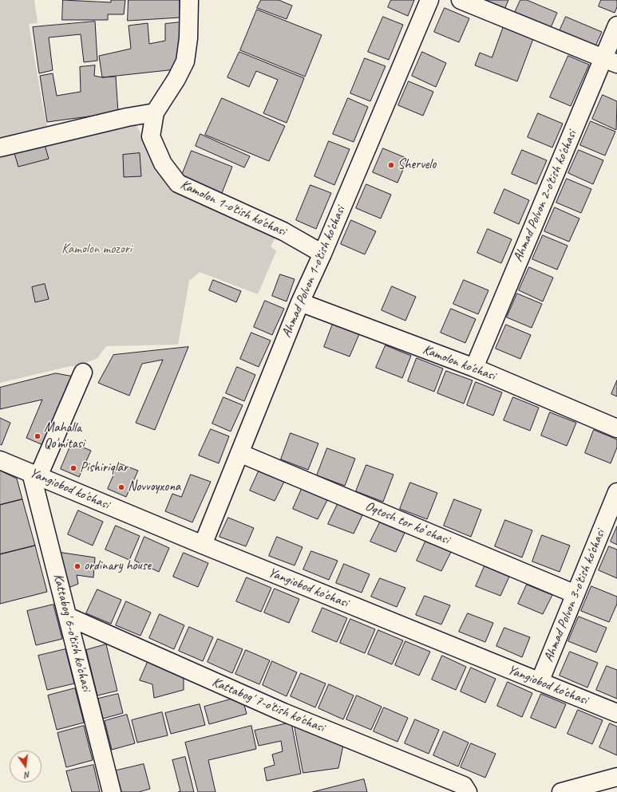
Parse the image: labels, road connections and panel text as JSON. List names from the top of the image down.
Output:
{
  "streets": {
    "street": [
      "Ahmad Polvon 2-o'tish ko'chasi",
      "Kamolon 1-o'tish ko'chasi",
      "Ahmad Polvon 1-o'tish ko'chasi",
      "Kamolon ko'chasi",
      "Yangiobod ko'chasi",
      "Oqtosh tor koʻchasi",
      "Ahmad Polvon 3-o'tish ko'chasi",
      "Kattabog' 6-o'tish ko'chasi",
      "Kattabog' 7-o'tish ko'chasi"
    ]
  },
  "crossings": [
    ["Ahmad Polvon 2-o'tish ko'chasi", "Kamolon ko'chasi"],
    ["Kamolon 1-o'tish ko'chasi", "Ahmad Polvon 1-o'tish ko'chasi"],
    ["Ahmad Polvon 1-o'tish ko'chasi", "Kamolon ko'chasi"],
    ["Ahmad Polvon 1-o'tish ko'chasi", "Yangiobod ko'chasi"],
    ["Ahmad Polvon 1-o'tish ko'chasi", "Oqtosh tor koʻchasi"],
    ["Yangiobod ko'chasi", "Ahmad Polvon 3-o'tish ko'chasi"],
    ["Yangiobod ko'chasi", "Kattabog' 6-o'tish ko'chasi"],
    ["Oqtosh tor koʻchasi", "Ahmad Polvon 3-o'tish ko'chasi"],
    ["Kattabog' 6-o'tish ko'chasi", "Kattabog' 7-o'tish ko'chasi"]
  ],
  "parks": ["Kamolon mozori"],
  "places": [
    "Shervelo",
    "Mahalla Qo'mitasi",
    "Pishiriqlar",
    "Novvoyxona",
    "ordinary house"
  ],
  "north": "bottom"
}
